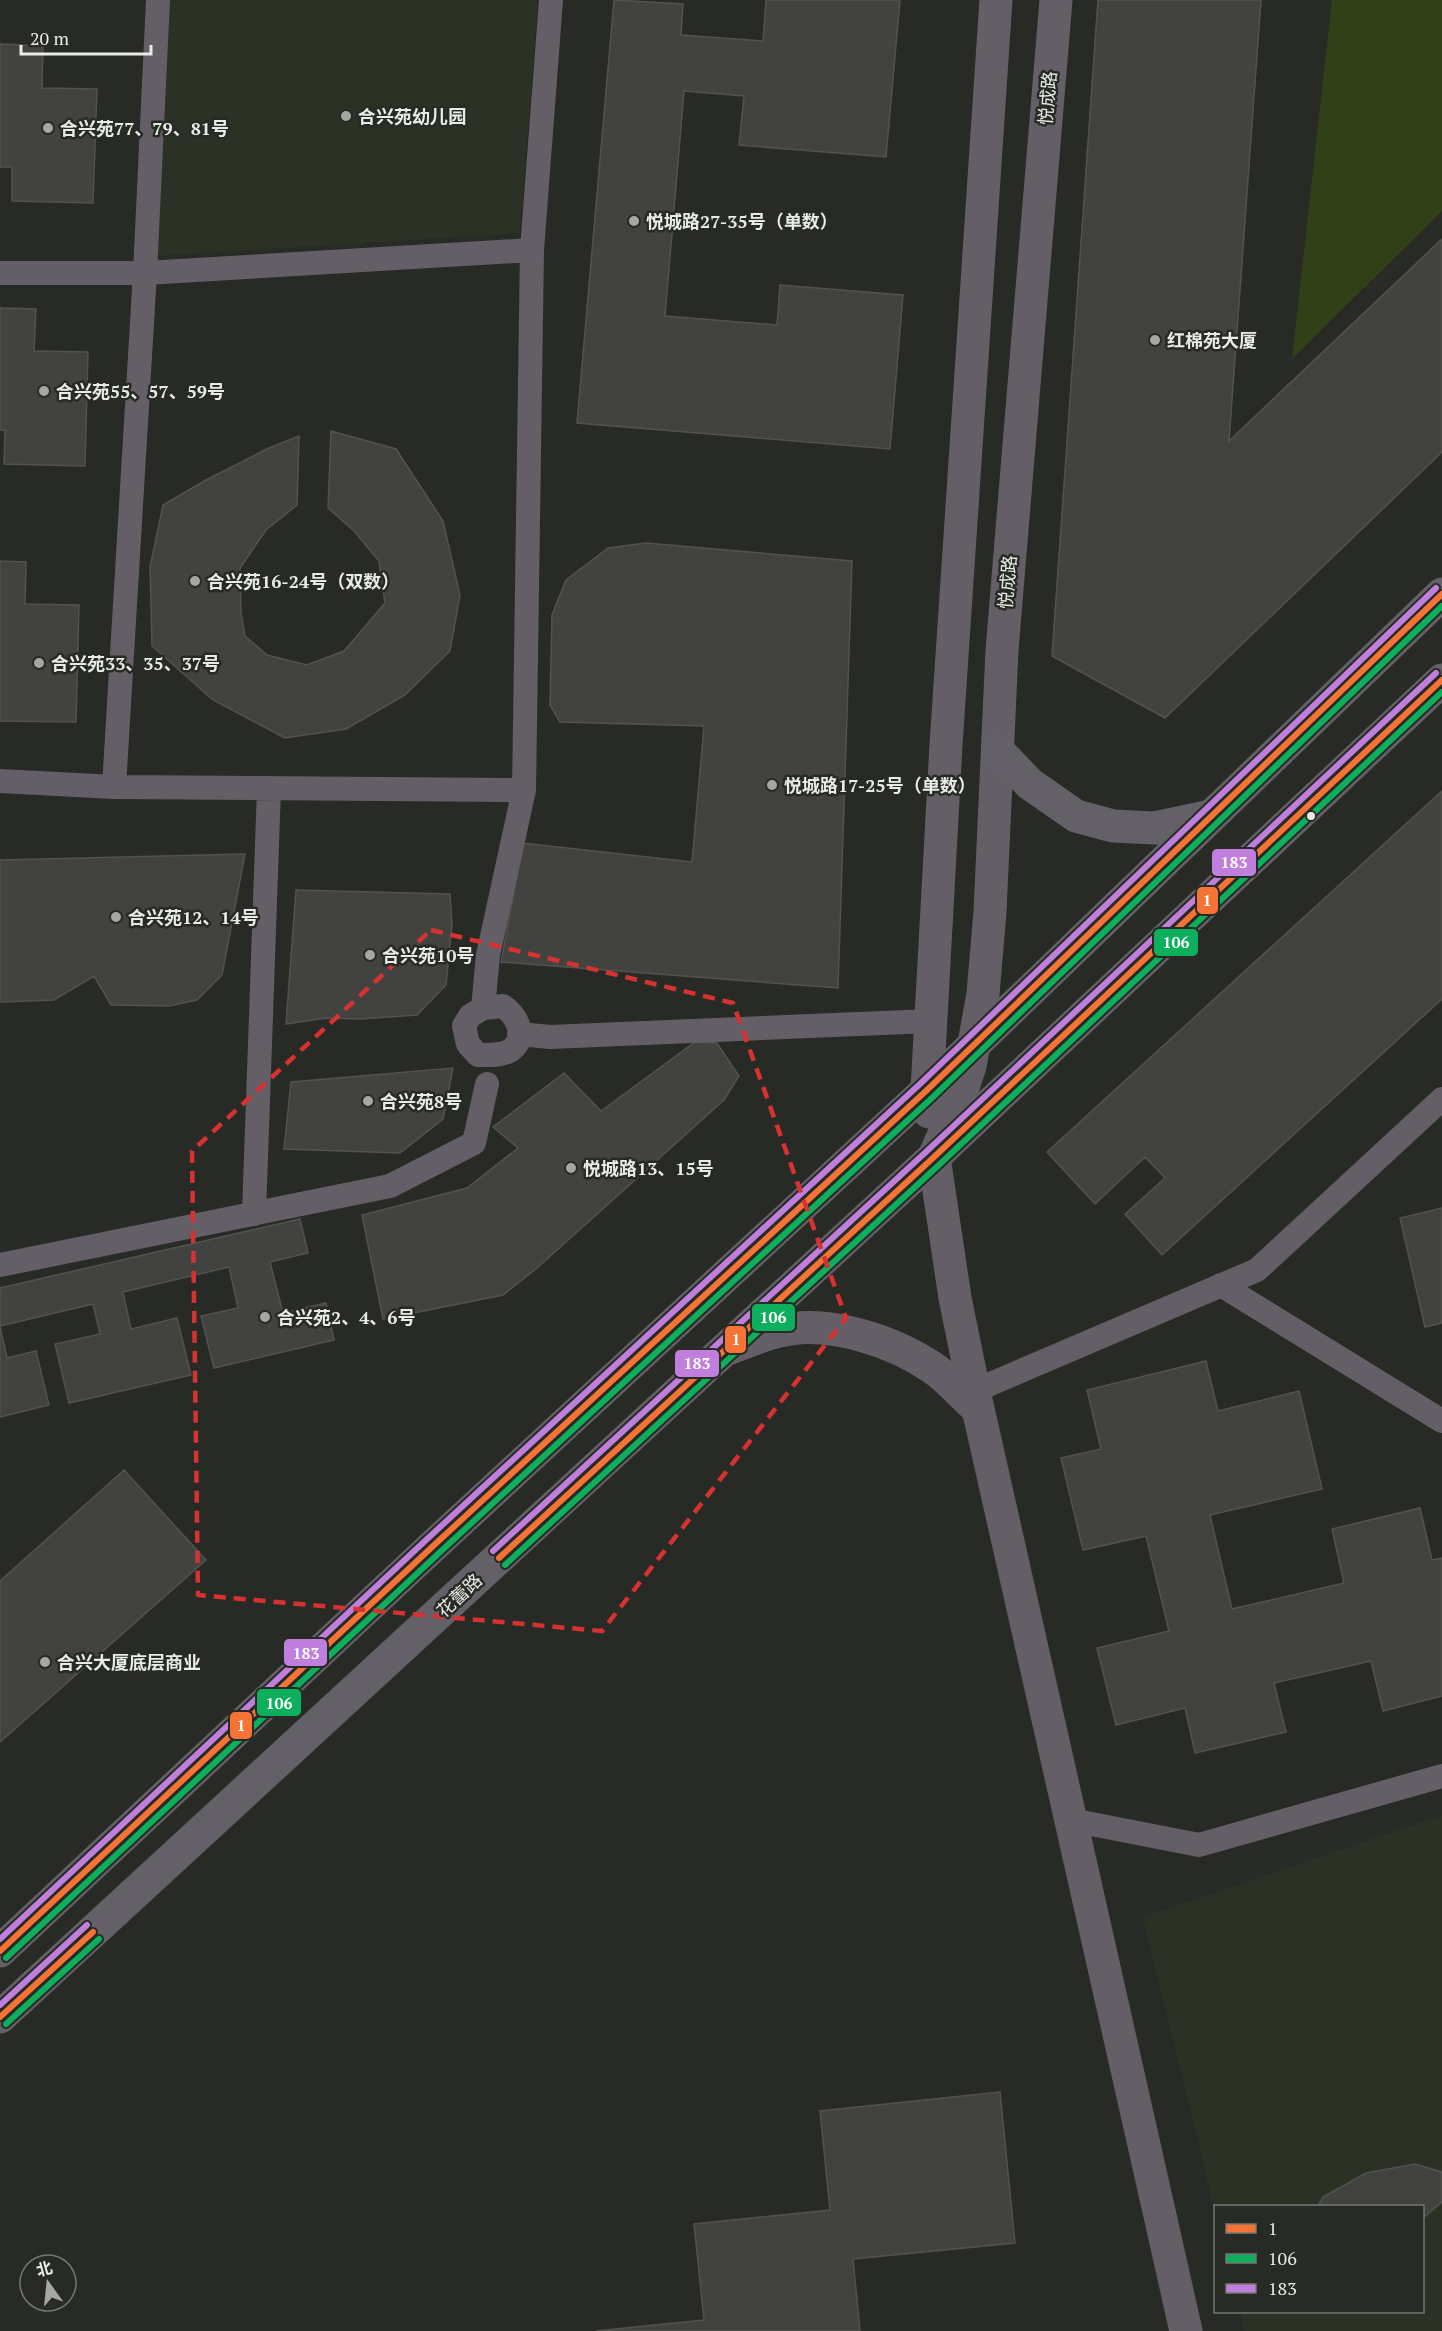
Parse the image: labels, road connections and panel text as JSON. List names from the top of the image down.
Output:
{
  "streets": {
    "main road": ["花蕾路"],
    "street": ["悦成路"]
  },
  "crossings": [
    ["悦成路", "花蕾路"]
  ],
  "places": [
    "合兴苑幼儿园",
    "合兴苑77、79、81号",
    "悦城路27-35号（单数）",
    "红棉苑大厦",
    "合兴苑55、57、59号",
    "合兴苑16-24号（双数）",
    "合兴苑33、35、37号",
    "悦城路17-25号（单数）",
    "合兴苑12、14号",
    "合兴苑10号",
    "合兴苑8号",
    "悦城路13、15号",
    "合兴苑2、4、6号",
    "合兴大厦底层商业"
  ],
  "lines": ["transit line 183", "transit line 1", "transit line 106"],
  "legend": ["1", "106", "183"],
  "scale_bar": "20 m",
  "north": "top"
}
